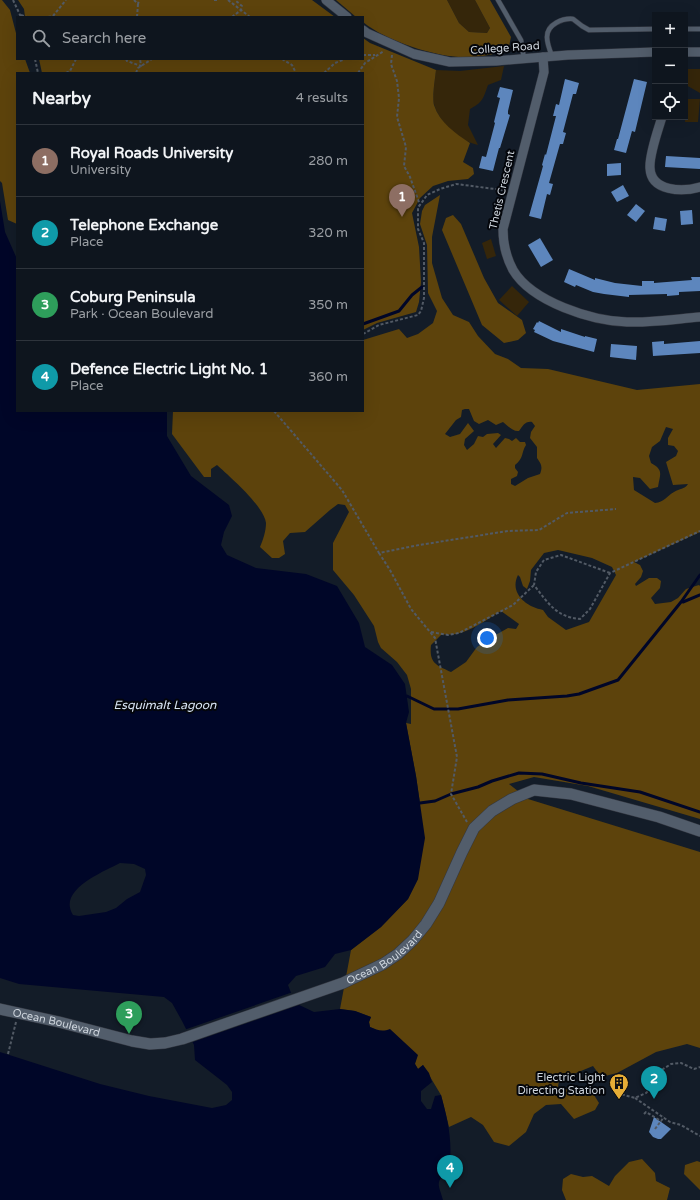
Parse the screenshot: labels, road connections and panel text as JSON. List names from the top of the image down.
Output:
{
  "streets": {
    "street": ["College Road", "Thetis Crescent", "Ocean Boulevard"]
  },
  "crossings": [
    ["College Road", "Thetis Crescent"]
  ],
  "water": ["Esquimalt Lagoon"],
  "places": {
    "building": ["Electric Light Directing Station"]
  },
  "page": {
    "map_buttons": ["+", "−"],
    "search": "Search here",
    "heading": ["Nearby", "4 results"],
    "list": [
      {
        "mark": "1",
        "name": "Royal Roads University",
        "note": "University",
        "value": "280 m"
      },
      {
        "mark": "2",
        "name": "Telephone Exchange",
        "note": "Place",
        "value": "320 m"
      },
      {
        "mark": "3",
        "name": "Coburg Peninsula",
        "note": "Park · Ocean Boulevard",
        "value": "350 m"
      },
      {
        "mark": "4",
        "name": "Defence Electric Light No. 1",
        "note": "Place",
        "value": "360 m"
      }
    ],
    "pins": [
      "1",
      "3",
      "2",
      "4"
    ]
  }
}
